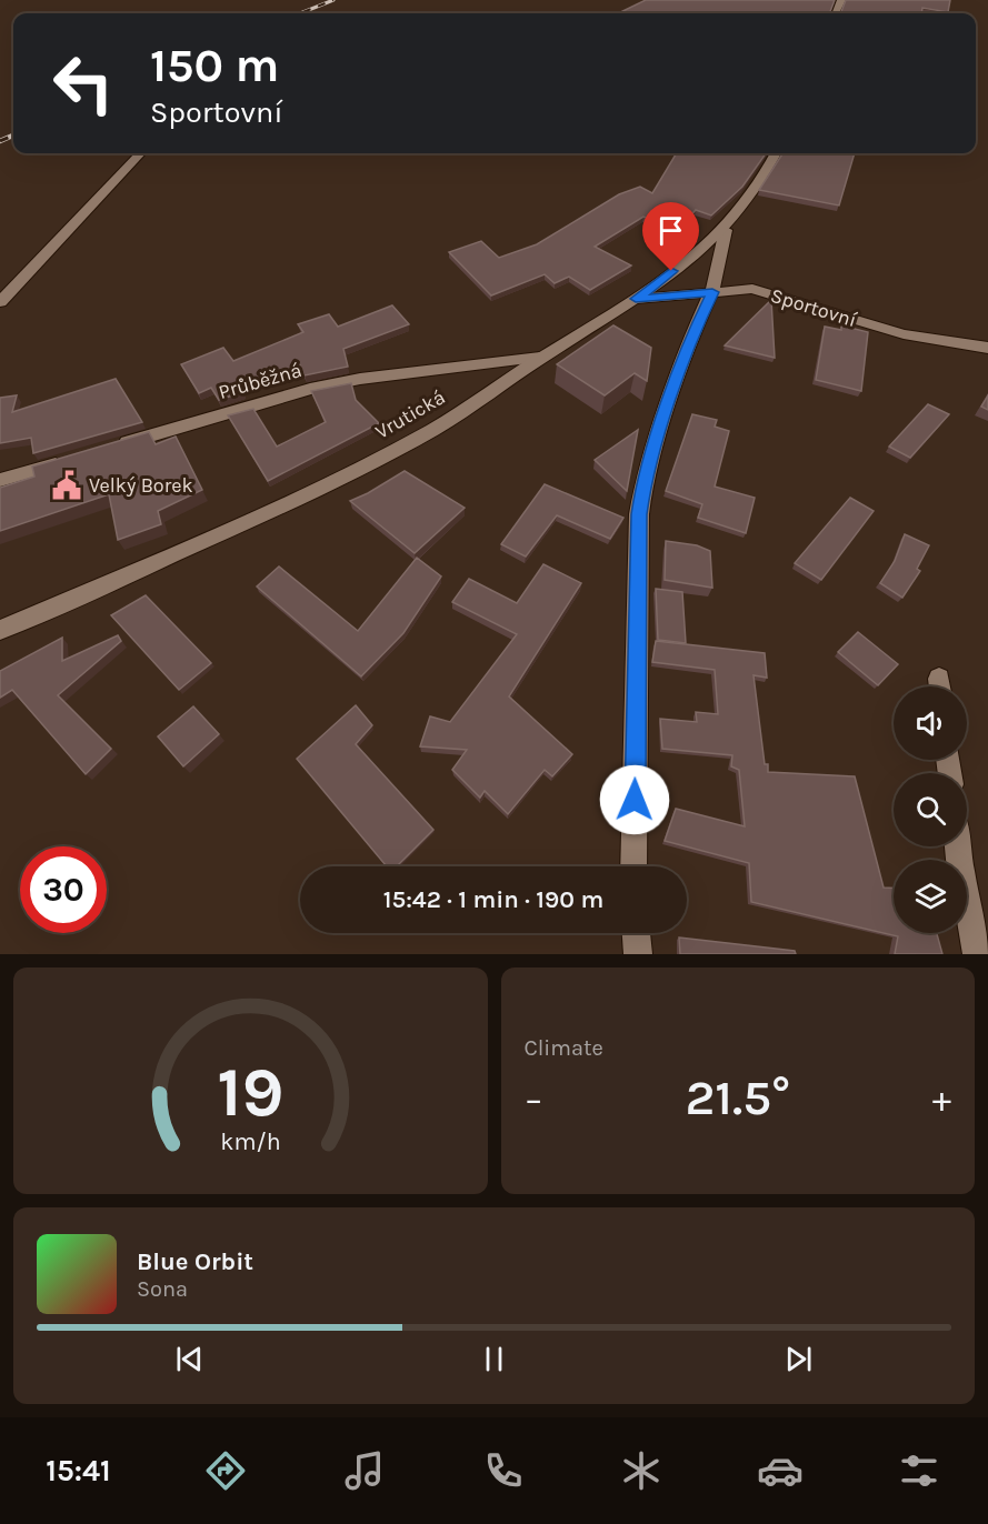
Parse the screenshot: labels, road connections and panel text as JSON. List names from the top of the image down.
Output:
{
  "streets": {
    "street": ["Sportovní", "Průběžná", "Vrutická"]
  },
  "crossings": [
    ["Sportovní", "Vrutická"],
    ["Průběžná", "Vrutická"]
  ],
  "places": {
    "public building": ["Velký Borek"]
  },
  "page": {
    "turn": ["150 m", "Sportovní"],
    "limit": "30",
    "trip": "15:42 · 1 min · 190 m",
    "tile": "Climate",
    "heat": ["−", "21.5°", "+"],
    "song": ["Blue Orbit", "Sona"],
    "tabs": "15:41",
    "gauge": ["19", "km/h"]
  }
}
